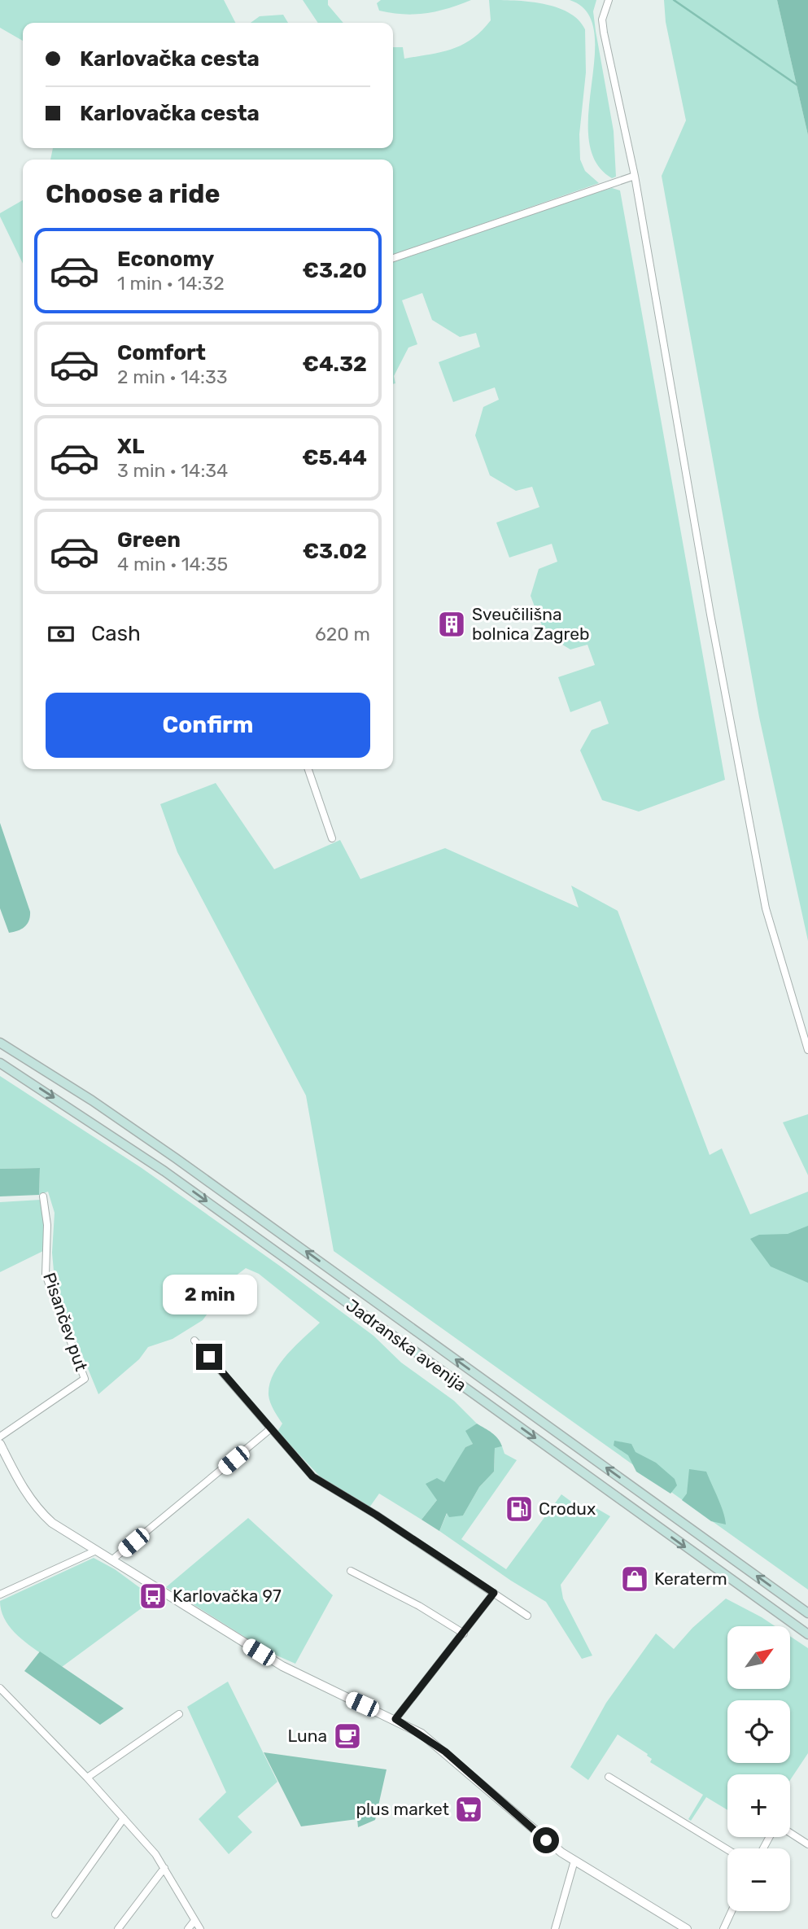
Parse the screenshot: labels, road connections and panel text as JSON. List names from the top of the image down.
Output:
{
  "streets": {
    "main road": ["Jadranska avenija"],
    "street": ["Pisančev put"]
  },
  "places": {
    "building": ["Sveučilišna bolnica Zagreb"],
    "fuel station": ["Crodux"],
    "shop": ["Keraterm"],
    "bus stop": ["Karlovačka 97"],
    "cafe": ["Luna"],
    "supermarket": ["plus market"]
  },
  "north": "top right",
  "page": {
    "banner": ["Karlovačka cesta", "Karlovačka cesta"],
    "heading": "Choose a ride",
    "list": [
      {
        "name": "Economy",
        "note": "1 min · 14:32",
        "value": "€3.20"
      },
      {
        "name": "Comfort",
        "note": "2 min · 14:33",
        "value": "€4.32"
      },
      {
        "name": "XL",
        "note": "3 min · 14:34",
        "value": "€5.44"
      },
      {
        "name": "Green",
        "note": "4 min · 14:35",
        "value": "€3.02"
      }
    ],
    "pay": ["Cash", "620 m"],
    "buttons": "Confirm",
    "bubble": "2 min",
    "map_buttons": ["+", "−"]
  }
}
